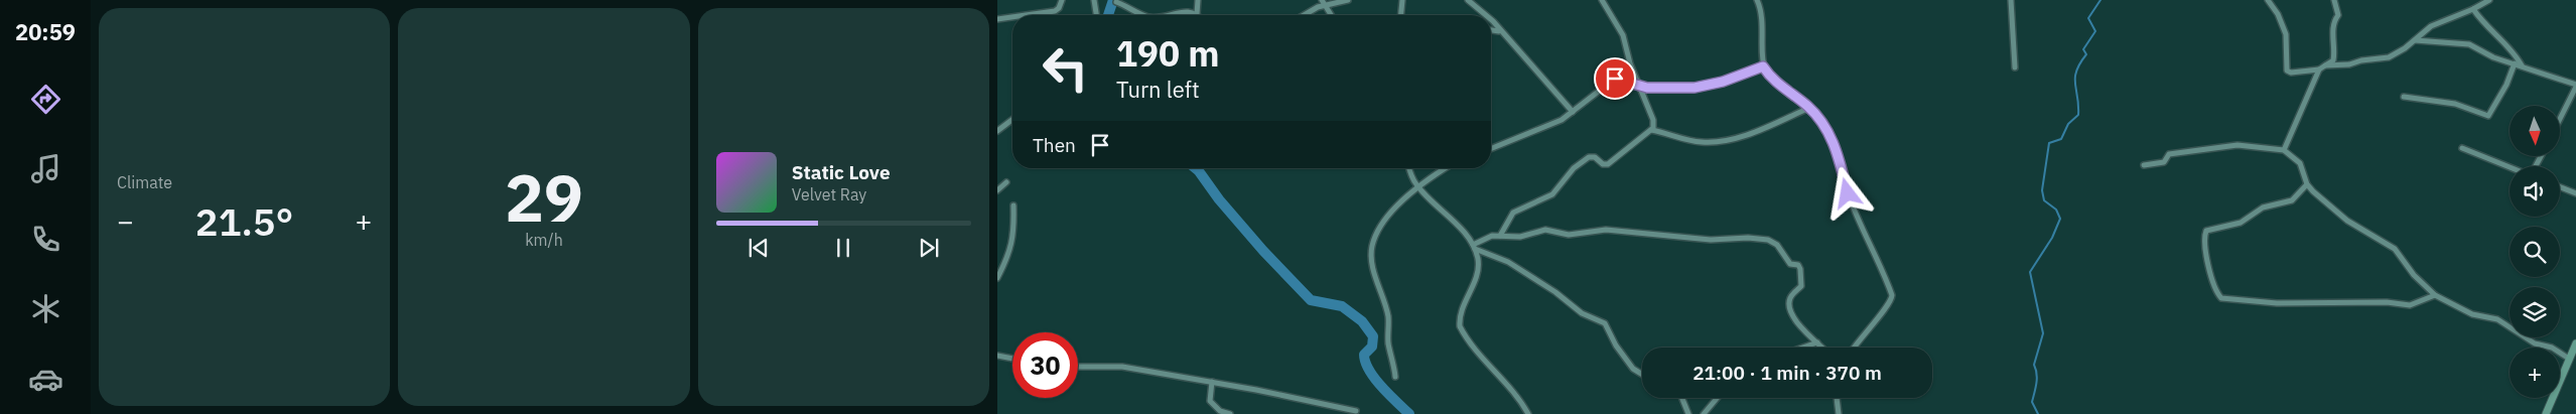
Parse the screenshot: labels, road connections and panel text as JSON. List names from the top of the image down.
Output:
{
  "north": "bottom",
  "page": {
    "tabs": "20:59",
    "tile": [
      "Climate",
      ["29", "km/h"]
    ],
    "turn": ["190 m", "Turn left"],
    "map_buttons": "+",
    "then": "Then",
    "song": ["Static Love", "Velvet Ray"],
    "heat": ["−", "21.5°", "+"],
    "limit": "30",
    "trip": "21:00 · 1 min · 370 m"
  }
}
